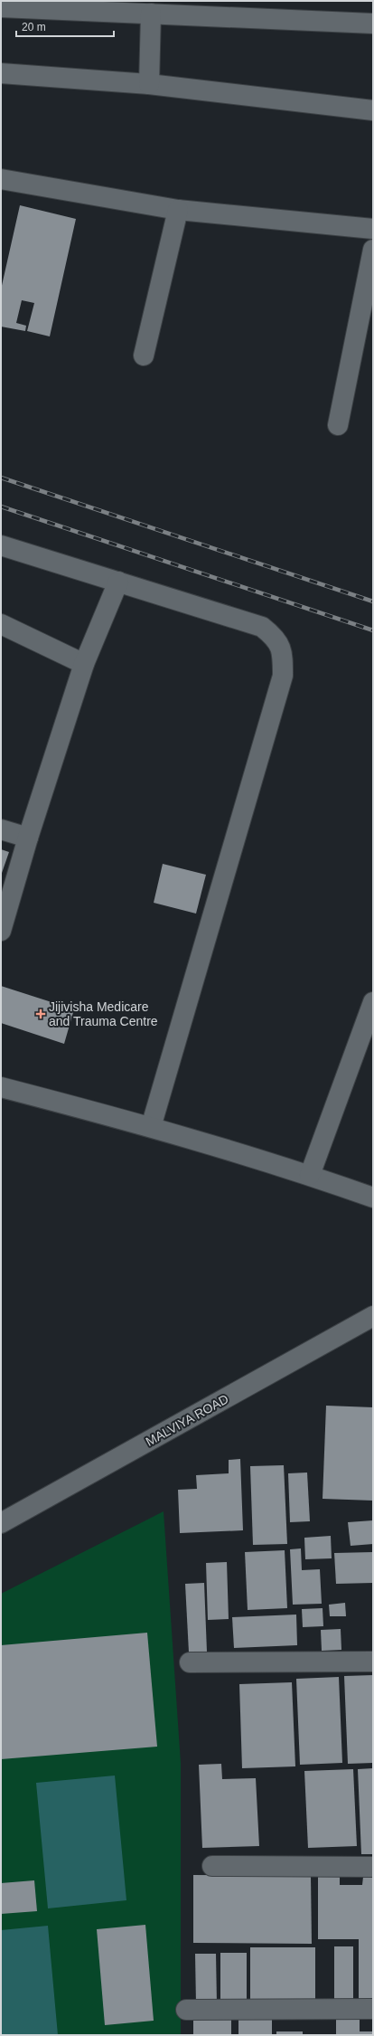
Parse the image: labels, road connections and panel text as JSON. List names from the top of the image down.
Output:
{
  "streets": {
    "street": ["MALVIYA ROAD"]
  },
  "places": {
    "health": ["Jijivisha Medicare and Trauma Centre"]
  },
  "scale_bar": "20 m"
}
